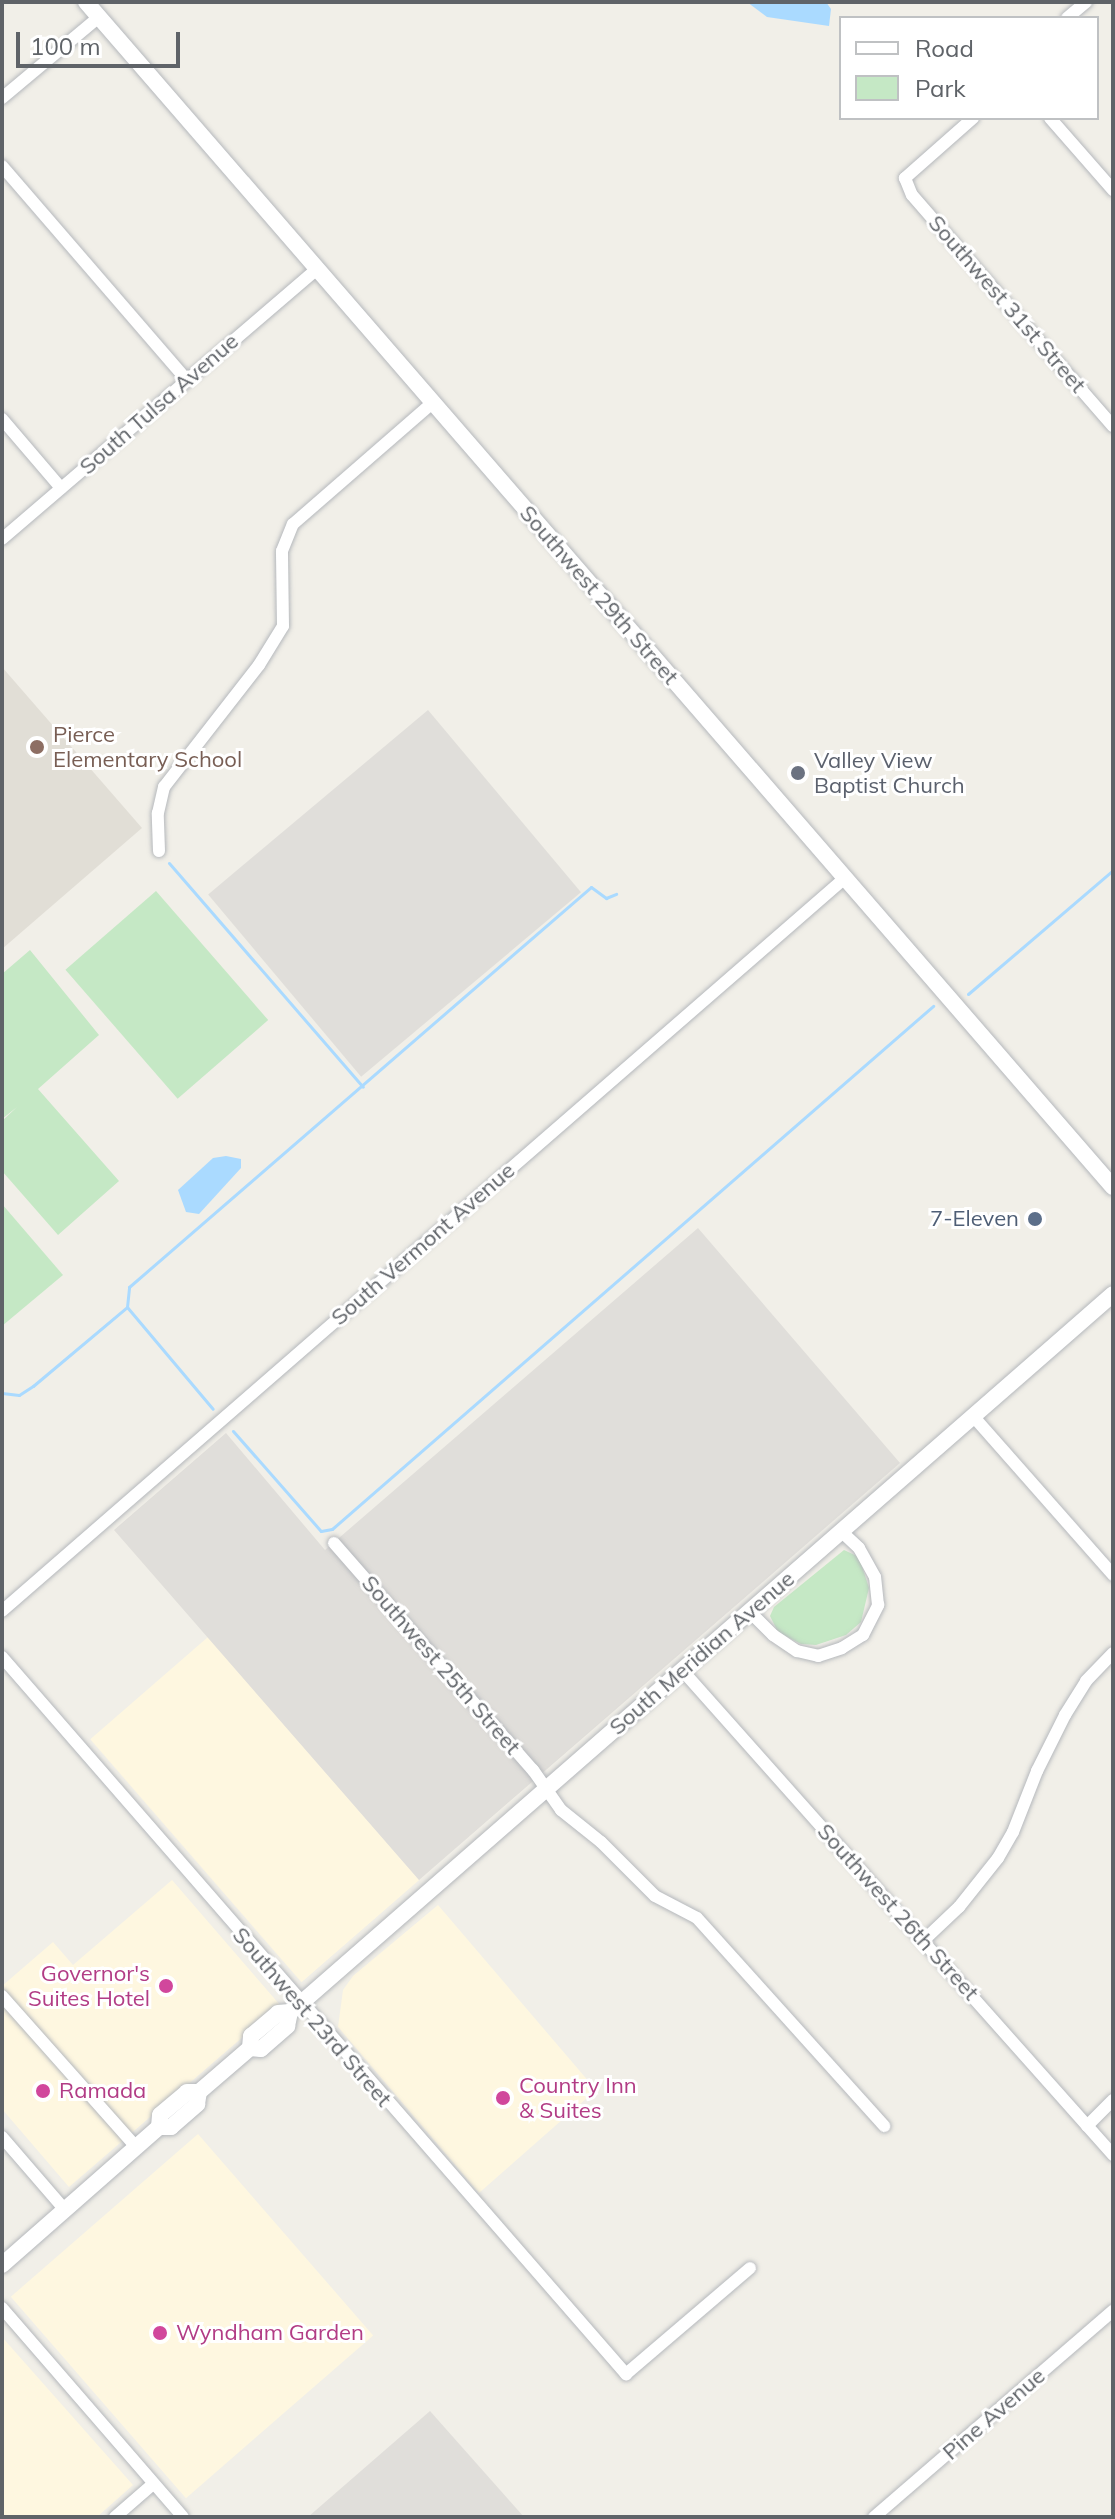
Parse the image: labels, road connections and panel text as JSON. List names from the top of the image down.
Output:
{
  "streets": {
    "main road": ["Southwest 29th Street", "South Meridian Avenue"],
    "street": [
      "Southwest 31st Street",
      "South Tulsa Avenue",
      "South Vermont Avenue",
      "Southwest 25th Street",
      "Southwest 26th Street",
      "Southwest 23rd Street",
      "Pine Avenue"
    ]
  },
  "crossings": [
    ["South Tulsa Avenue", "Southwest 29th Street"],
    ["Southwest 29th Street", "South Vermont Avenue"],
    ["South Meridian Avenue", "Southwest 25th Street"],
    ["South Meridian Avenue", "Southwest 26th Street"],
    ["South Meridian Avenue", "Southwest 23rd Street"]
  ],
  "places": [
    "Pierce Elementary School",
    "Valley View Baptist Church",
    "7-Eleven",
    "Governor's Suites Hotel",
    "Ramada",
    "Country Inn & Suites",
    "Wyndham Garden"
  ],
  "legend": ["Road", "Park"],
  "scale_bar": "100 m"
}
